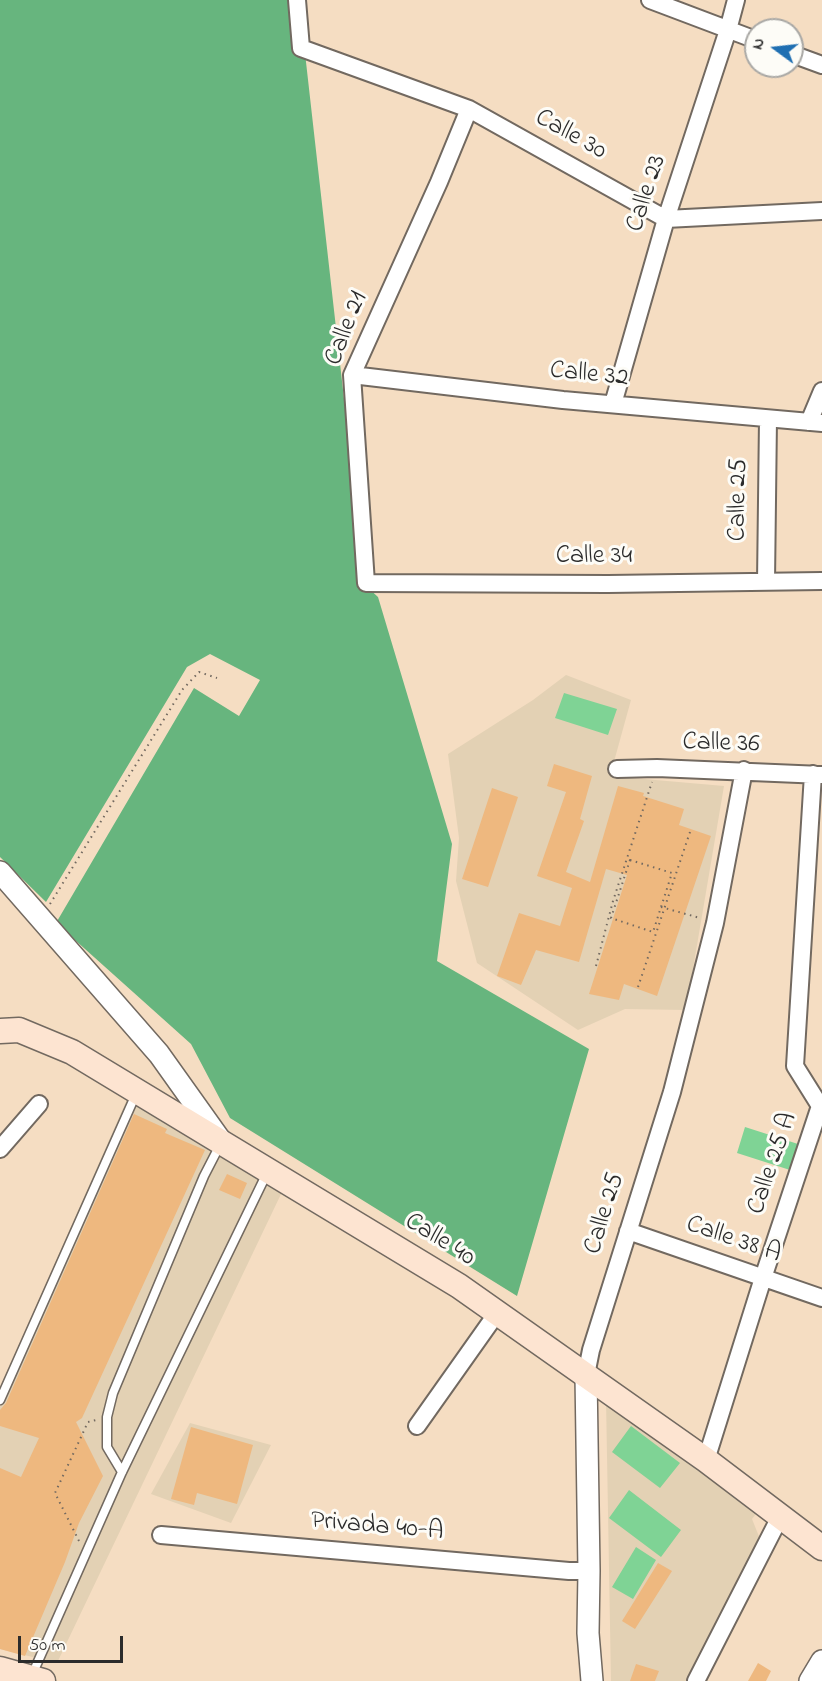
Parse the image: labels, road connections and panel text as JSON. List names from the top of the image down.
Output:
{
  "streets": {
    "main road": ["Calle 40"],
    "street": [
      "Calle 30",
      "Calle 23",
      "Calle 21",
      "Calle 32",
      "Calle 25",
      "Calle 34",
      "Calle 36",
      "Calle 25 A",
      "Calle 38 A",
      "Privada 40-A"
    ]
  },
  "crossings": [
    ["Calle 30", "Calle 23"],
    ["Calle 30", "Calle 21"],
    ["Calle 23", "Calle 32"],
    ["Calle 21", "Calle 32"],
    ["Calle 21", "Calle 34"],
    ["Calle 32", "Calle 25"],
    ["Calle 25", "Calle 34"],
    ["Calle 25", "Calle 36"],
    ["Calle 25", "Calle 40"],
    ["Calle 25", "Calle 38 A"],
    ["Calle 25", "Privada 40-A"],
    ["Calle 36", "Calle 25 A"],
    ["Calle 25 A", "Calle 40"],
    ["Calle 25 A", "Calle 38 A"]
  ],
  "scale_bar": "50 m",
  "north": "left"
}
